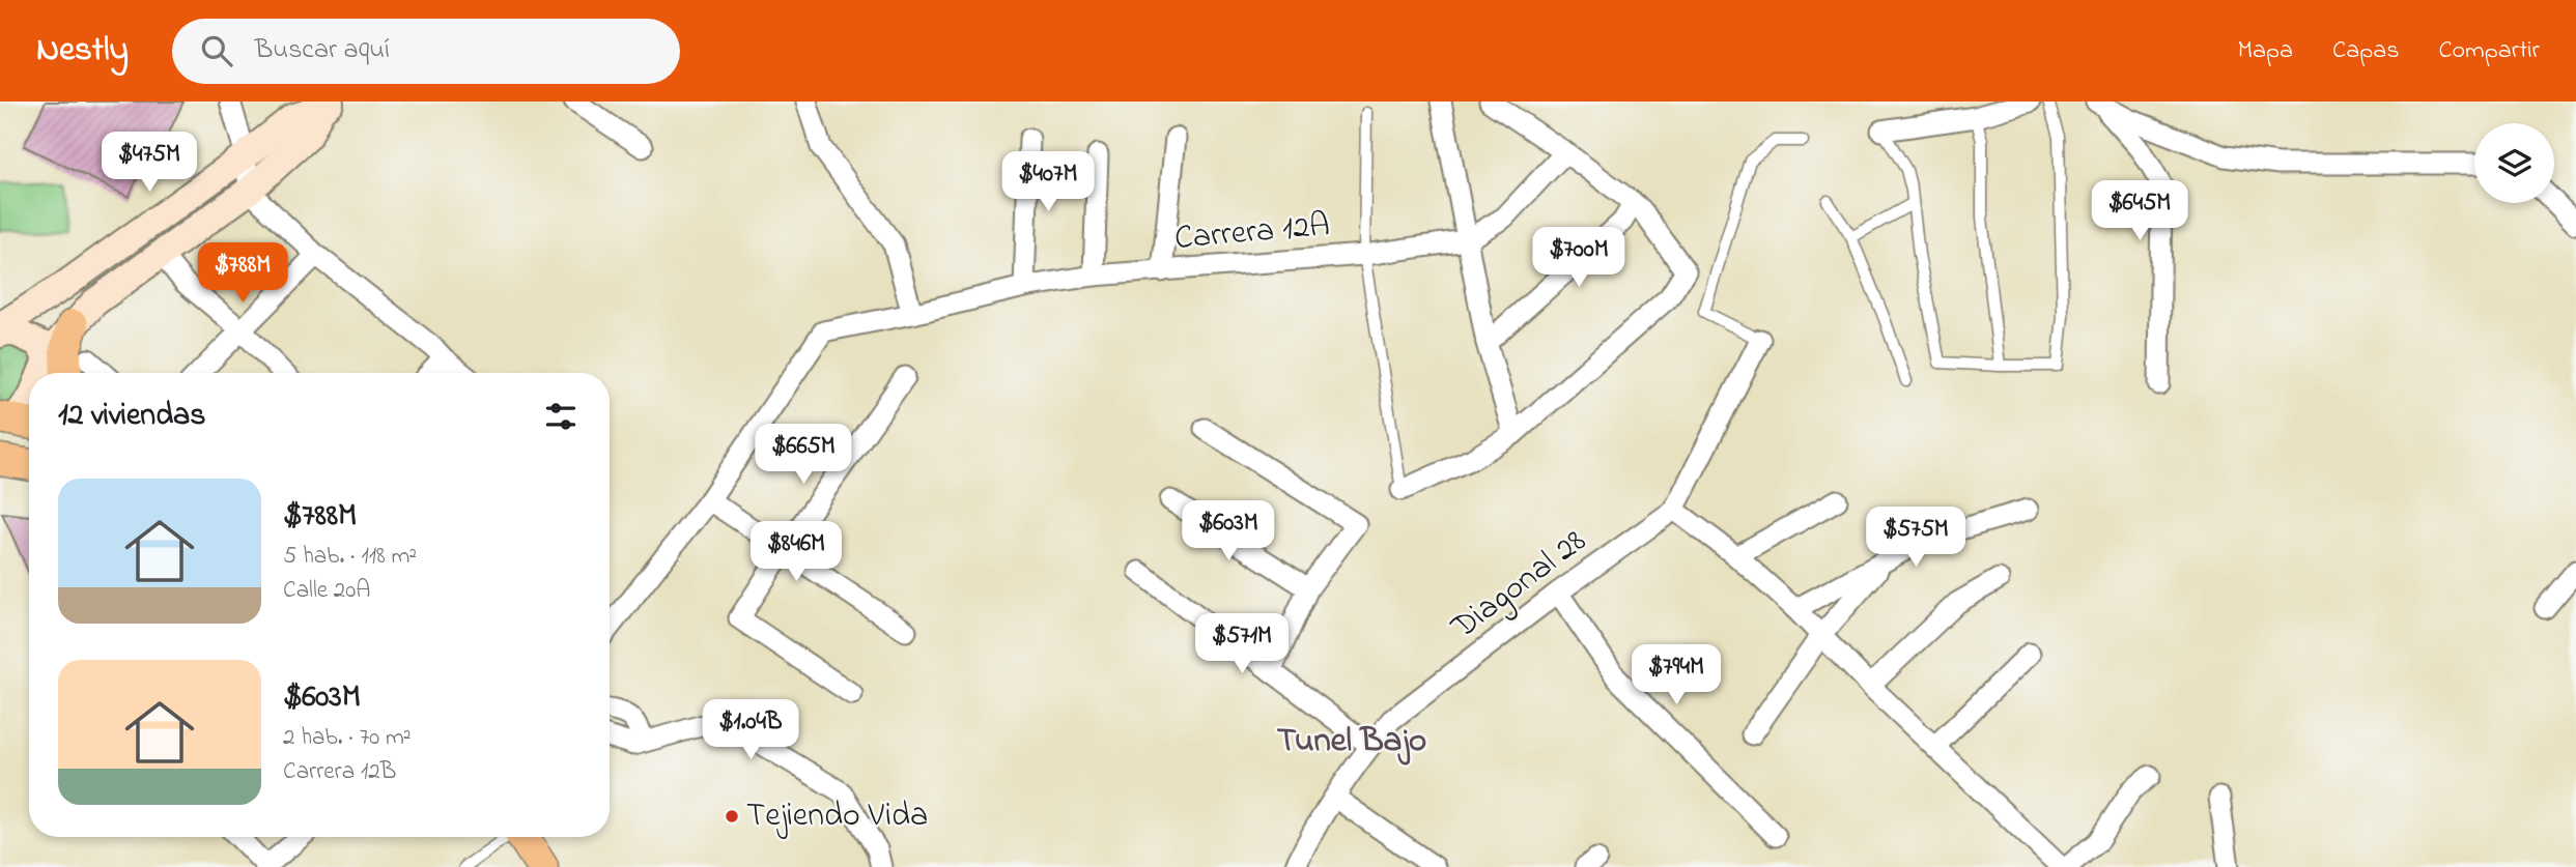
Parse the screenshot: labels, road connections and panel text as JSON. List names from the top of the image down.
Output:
{
  "streets": {
    "street": ["Carrera 12A", "Diagonal 28"]
  },
  "districts": ["Tunel Bajo"],
  "places": ["Tejiendo Vida"],
  "page": {
    "header": "Nestly",
    "search": "Buscar aquí",
    "nav": ["Mapa", "Capas", "Compartir"],
    "price": [
      "$475M",
      "$407M",
      "$645M",
      "$700M",
      "$788M",
      "$665M",
      "$603M",
      "$575M",
      "$846M",
      "$571M",
      "$794M",
      "$1.04B"
    ],
    "heading": "12 viviendas",
    "list": [
      {
        "name": "$788M",
        "note": "5 hab. · 118 m² · Calle 20A"
      },
      {
        "name": "$603M",
        "note": "2 hab. · 70 m² · Carrera 12B"
      }
    ]
  }
}
